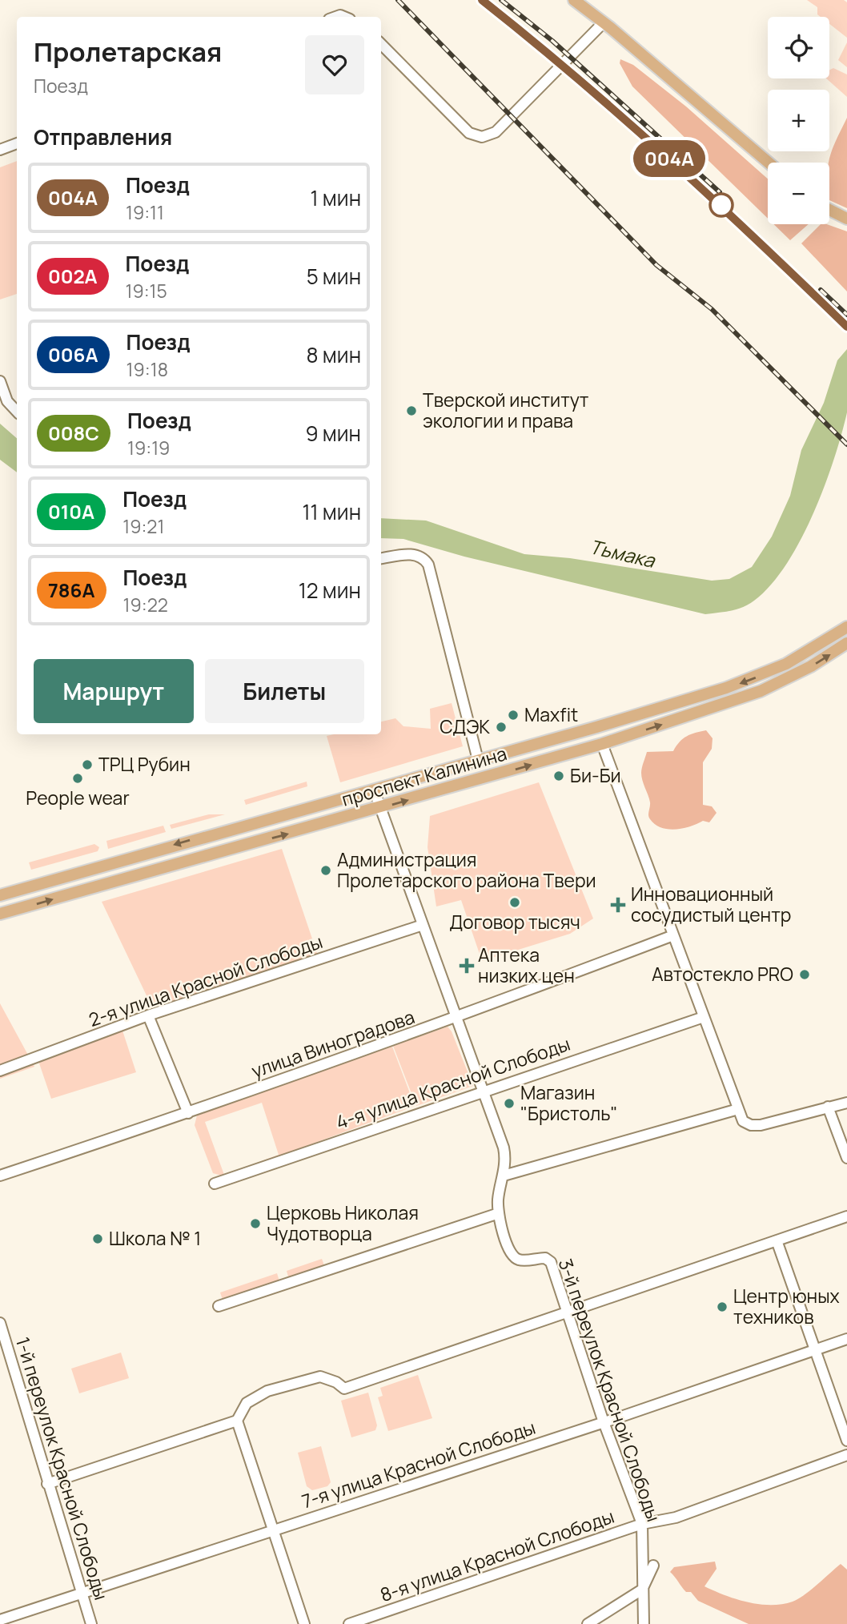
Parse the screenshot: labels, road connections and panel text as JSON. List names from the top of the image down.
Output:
{
  "streets": {
    "main road": ["проспект Калинина"],
    "street": [
      "2-я улица Красной Слободы",
      "улица Виноградова",
      "4-я улица Красной Слободы",
      "3-й переулок Красной Слободы",
      "7-я улица Красной Слободы",
      "1-й переулок Красной Слободы",
      "8-я улица Красной Слободы"
    ]
  },
  "crossings": [
    ["проспект Калинина", "3-й переулок Красной Слободы"],
    ["2-я улица Красной Слободы", "3-й переулок Красной Слободы"],
    ["улица Виноградова", "3-й переулок Красной Слободы"],
    ["4-я улица Красной Слободы", "3-й переулок Красной Слободы"],
    ["3-й переулок Красной Слободы", "7-я улица Красной Слободы"],
    ["3-й переулок Красной Слободы", "8-я улица Красной Слободы"],
    ["7-я улица Красной Слободы", "1-й переулок Красной Слободы"]
  ],
  "water": ["Тьмака"],
  "places": {
    "other": [
      "Тверской институт экологии и права",
      "Maxfit",
      "СДЭК",
      "ТРЦ Рубин",
      "Би-Би",
      "People wear",
      "Администрация Пролетарского района Твери",
      "Договор тысяч",
      "Автостекло PRO",
      "Магазин \"Бристоль\"",
      "Церковь Николая Чудотворца",
      "Школа № 1",
      "Центр юных техников"
    ],
    "health": ["Инновационный сосудистый центр", "Аптека низких цен"]
  },
  "page": {
    "on_map": "004А",
    "map_buttons": ["+", "−"],
    "heading": [
      ["Пролетарская", "Поезд"],
      "Отправления"
    ],
    "list": [
      {
        "mark": "004А",
        "name": "Поезд",
        "note": "19:11",
        "value": "1 мин"
      },
      {
        "mark": "002А",
        "name": "Поезд",
        "note": "19:15",
        "value": "5 мин"
      },
      {
        "mark": "006А",
        "name": "Поезд",
        "note": "19:18",
        "value": "8 мин"
      },
      {
        "mark": "008С",
        "name": "Поезд",
        "note": "19:19",
        "value": "9 мин"
      },
      {
        "mark": "010А",
        "name": "Поезд",
        "note": "19:21",
        "value": "11 мин"
      },
      {
        "mark": "786А",
        "name": "Поезд",
        "note": "19:22",
        "value": "12 мин"
      }
    ],
    "buttons": ["Маршрут", "Билеты"]
  }
}
